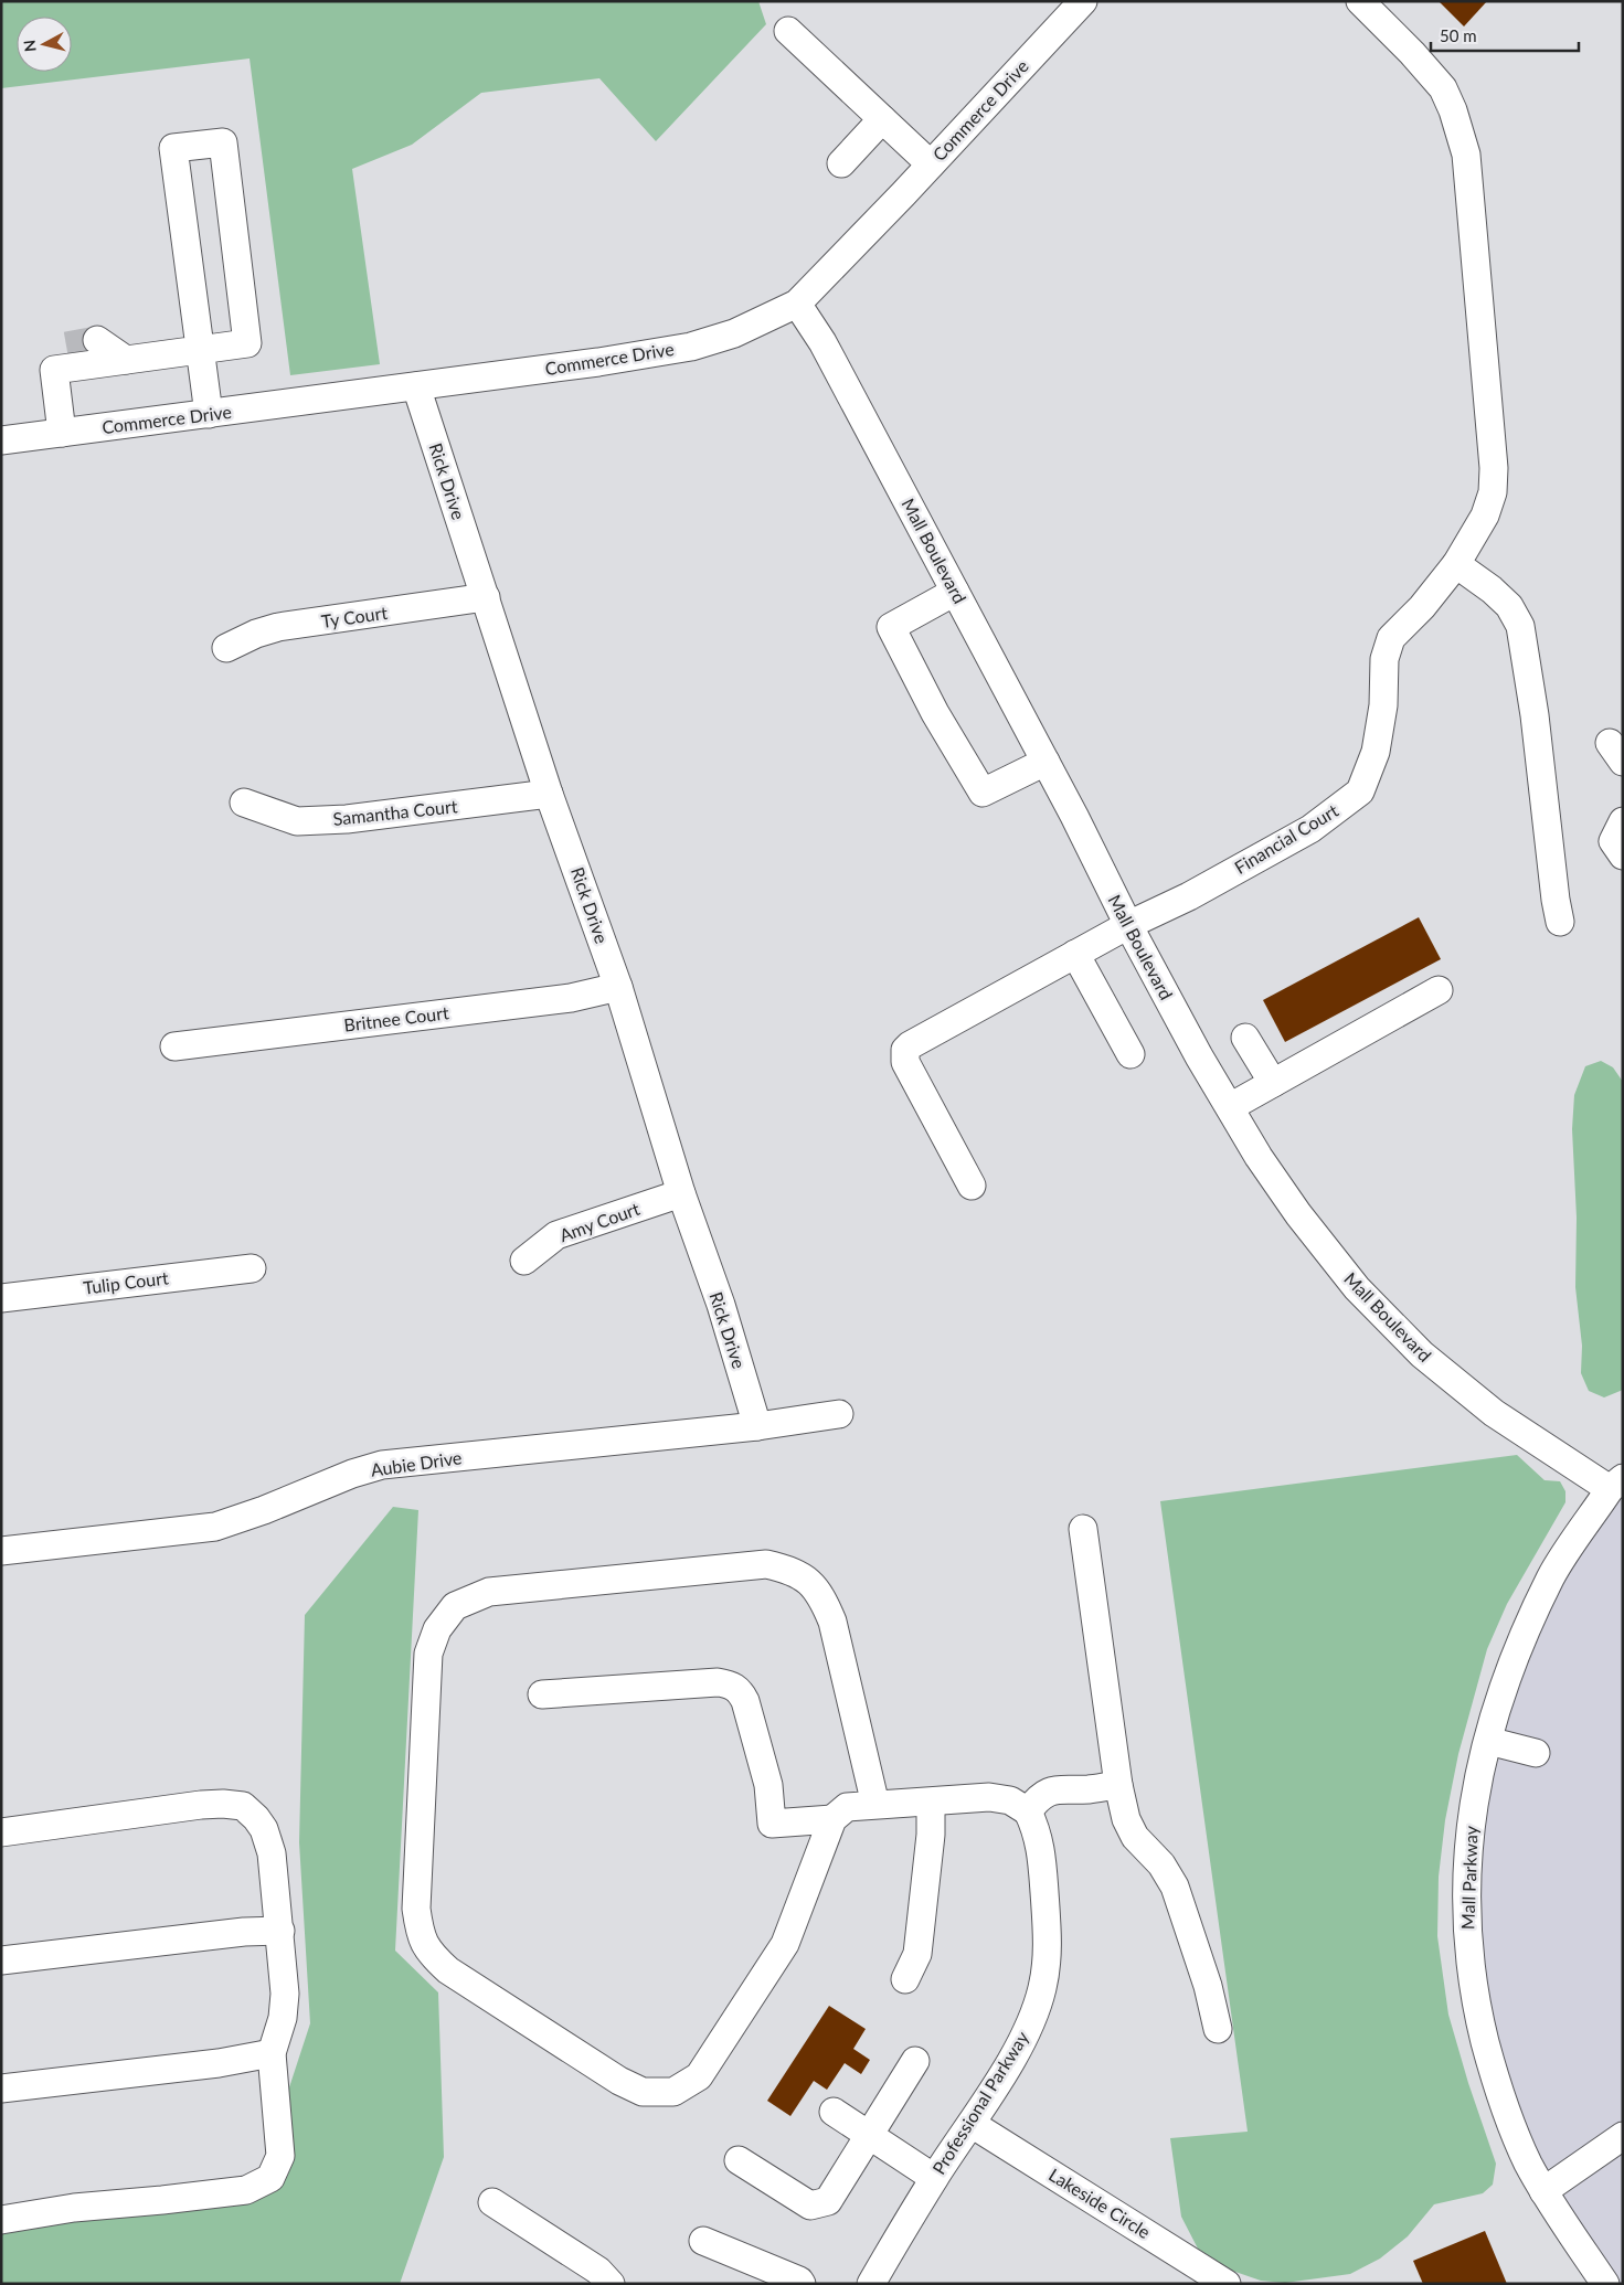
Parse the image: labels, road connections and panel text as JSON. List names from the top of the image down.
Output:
{
  "streets": {
    "street": [
      "Commerce Drive",
      "Rick Drive",
      "Mall Boulevard",
      "Ty Court",
      "Samantha Court",
      "Financial Court",
      "Britnee Court",
      "Amy Court",
      "Tulip Court",
      "Aubie Drive",
      "Mall Parkway",
      "Professional Parkway",
      "Lakeside Circle"
    ]
  },
  "crossings": [
    ["Commerce Drive", "Rick Drive"],
    ["Commerce Drive", "Mall Boulevard"],
    ["Rick Drive", "Ty Court"],
    ["Rick Drive", "Samantha Court"],
    ["Rick Drive", "Britnee Court"],
    ["Rick Drive", "Amy Court"],
    ["Rick Drive", "Aubie Drive"],
    ["Mall Boulevard", "Financial Court"],
    ["Mall Boulevard", "Mall Parkway"],
    ["Professional Parkway", "Lakeside Circle"]
  ],
  "scale_bar": "50 m",
  "north": "left"
}
